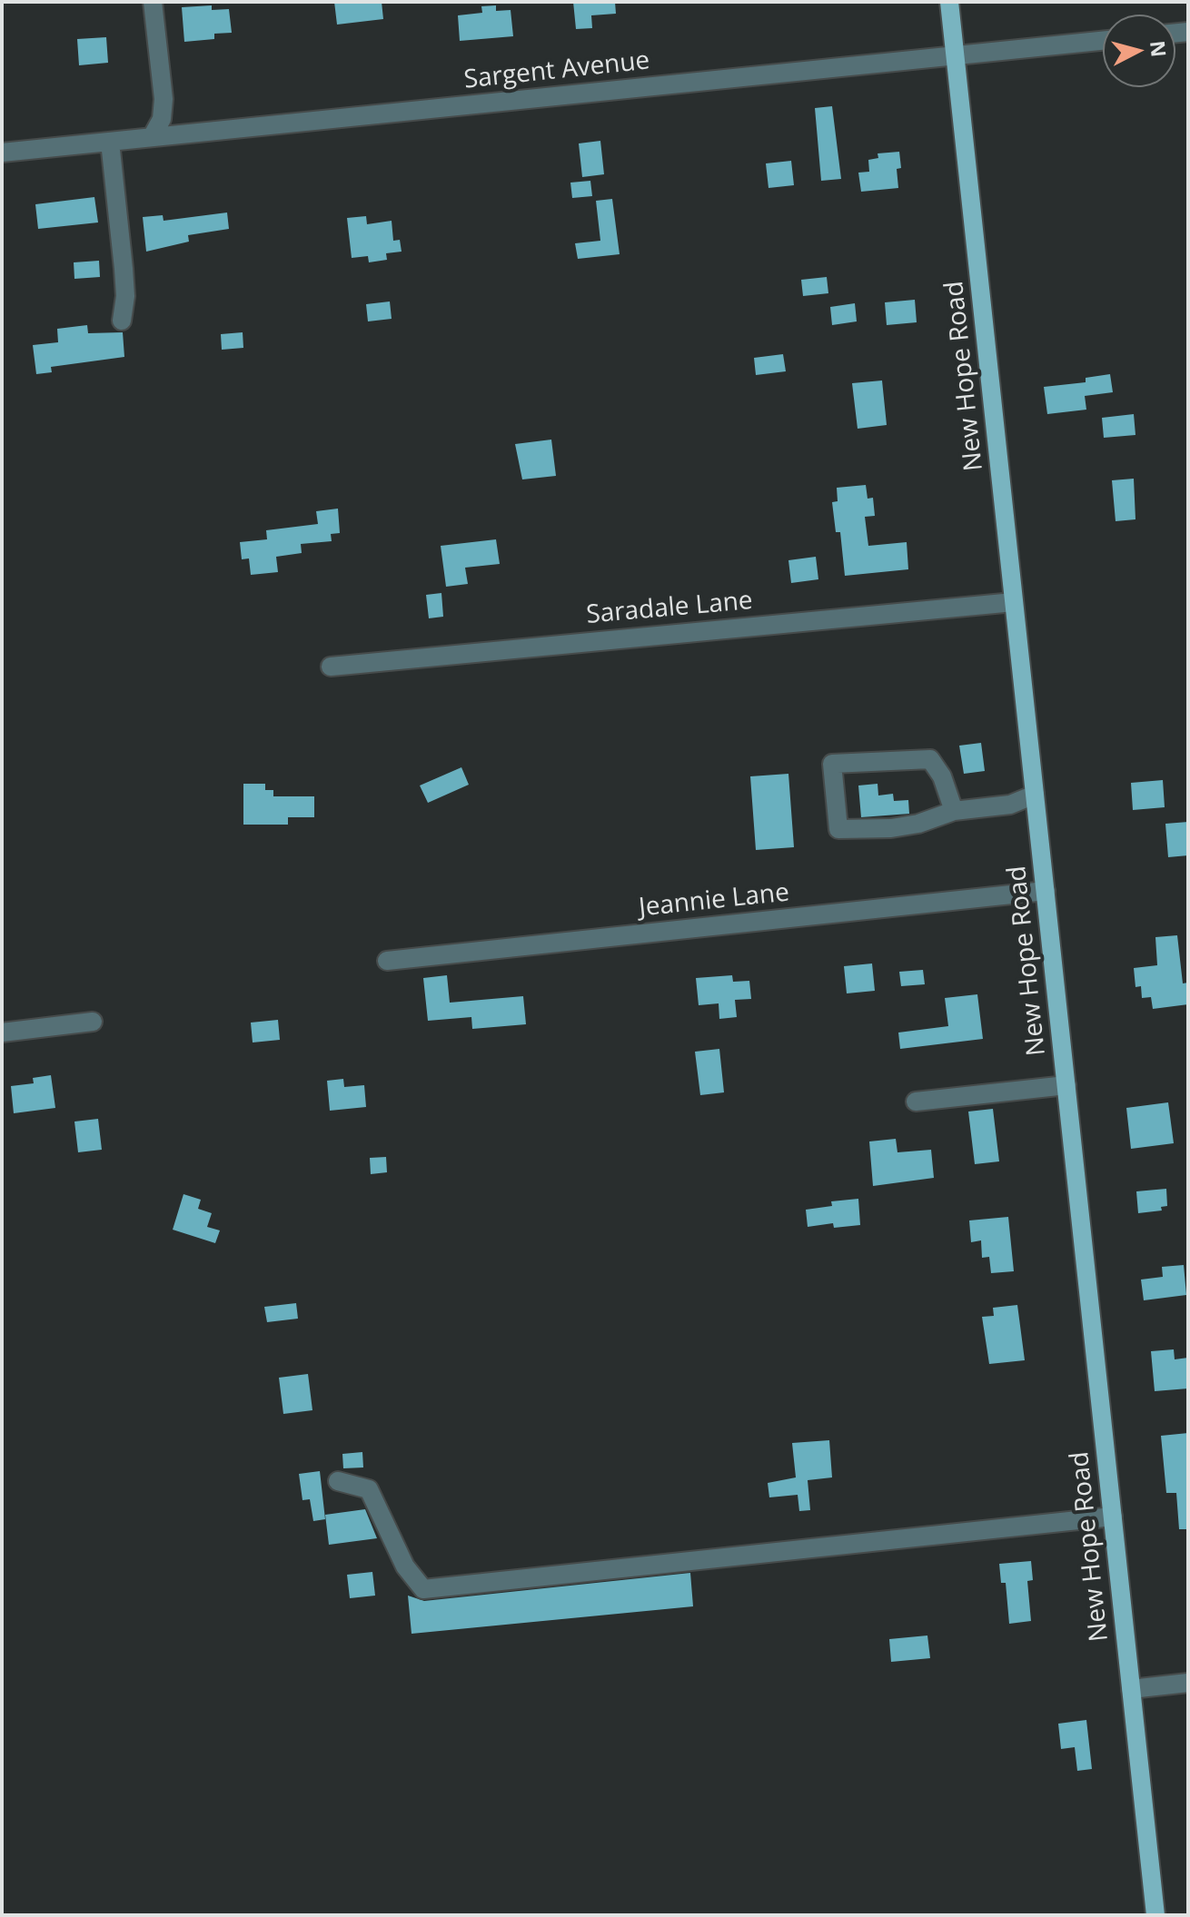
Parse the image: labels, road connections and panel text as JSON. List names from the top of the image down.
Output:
{
  "streets": {
    "main road": ["New Hope Road"],
    "street": ["Sargent Avenue", "Saradale Lane", "Jeannie Lane"]
  },
  "crossings": [
    ["Sargent Avenue", "New Hope Road"],
    ["New Hope Road", "Saradale Lane"],
    ["New Hope Road", "Jeannie Lane"]
  ],
  "north": "right"
}
